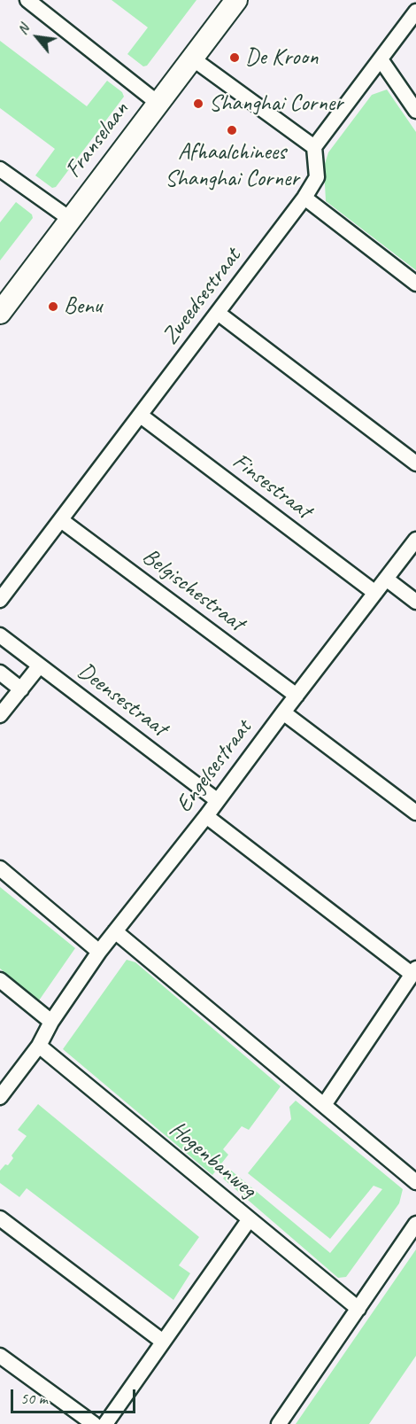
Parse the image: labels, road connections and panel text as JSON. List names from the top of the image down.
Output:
{
  "streets": {
    "street": [
      "Franselaan",
      "Zweedsestraat",
      "Finsestraat",
      "Belgischestraat",
      "Deensestraat",
      "Engelsestraat",
      "Hogenbanweg"
    ]
  },
  "crossings": [
    ["Zweedsestraat", "Finsestraat"],
    ["Zweedsestraat", "Belgischestraat"],
    ["Finsestraat", "Engelsestraat"],
    ["Belgischestraat", "Engelsestraat"],
    ["Deensestraat", "Engelsestraat"],
    ["Engelsestraat", "Hogenbanweg"]
  ],
  "places": [
    "De Kroon",
    "Shanghai Corner",
    "Afhaalchinees Shanghai Corner",
    "Benu"
  ],
  "scale_bar": "50 m",
  "north": "top left"
}
